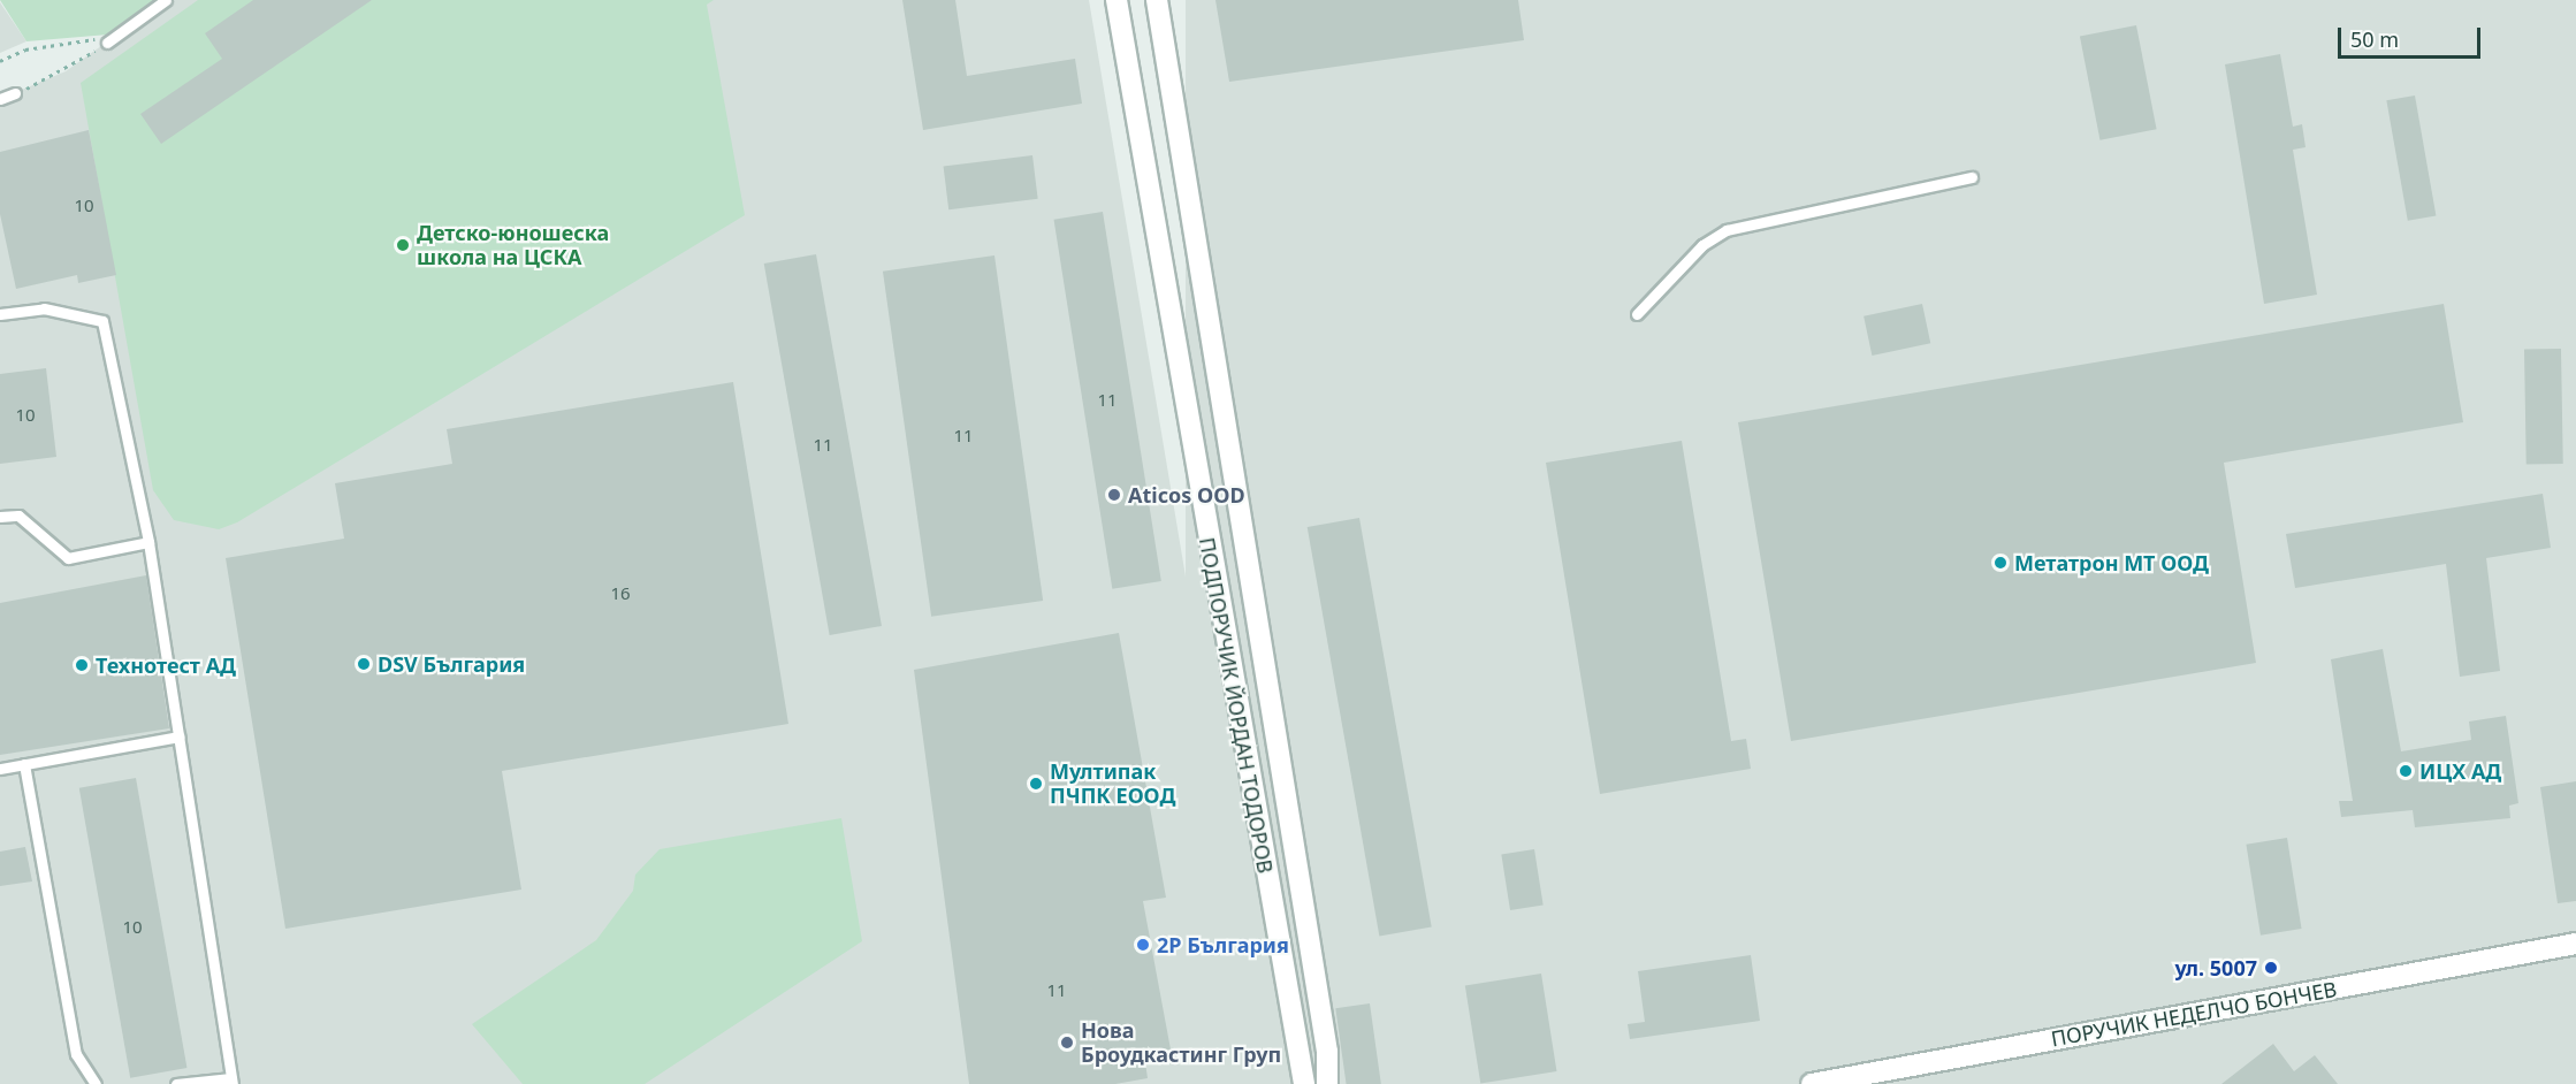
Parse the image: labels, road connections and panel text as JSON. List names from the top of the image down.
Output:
{
  "streets": {
    "street": ["ПОДПОРУЧИК ЙОРДАН ТОДОРОВ", "ПОРУЧИК НЕДЕЛЧО БОНЧЕВ"]
  },
  "places": [
    "Детско-юношеска школа на ЦСКА",
    "Aticos OOD",
    "Метатрон МТ ООД",
    "DSV България",
    "Технотест АД",
    "ИЦХ АД",
    "Мултипак ПЧПК ЕООД",
    "2Р България",
    "ул. 5007",
    "Нова Броудкастинг Груп"
  ],
  "house_numbers": [
    "10",
    "11",
    "10",
    "11",
    "11",
    "16",
    "10",
    "11"
  ],
  "scale_bar": "50 m"
}
